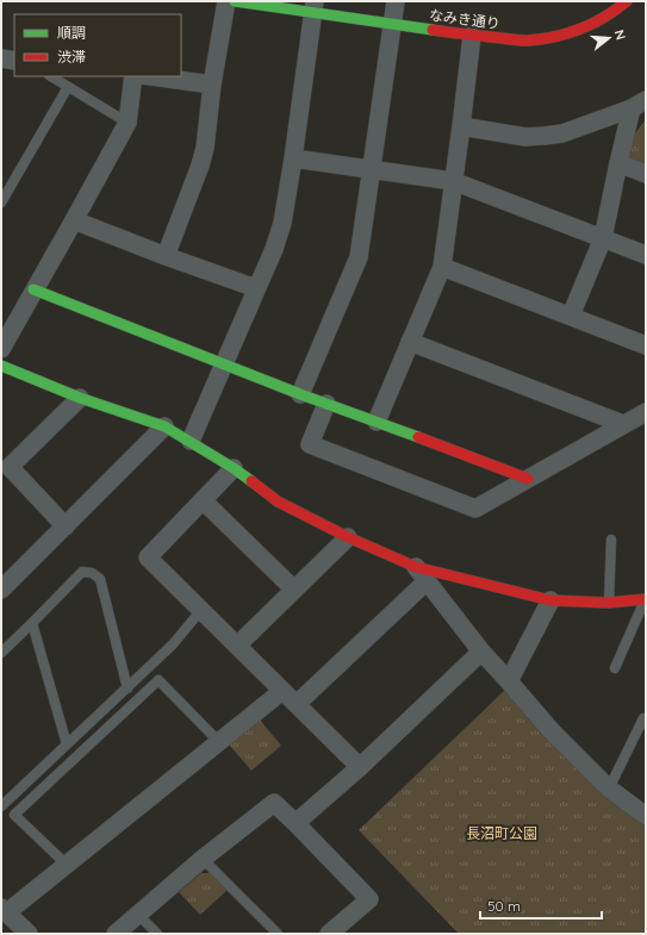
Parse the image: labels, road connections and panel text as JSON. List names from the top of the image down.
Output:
{
  "streets": {
    "street": ["なみき通り"]
  },
  "parks": ["長沼町公園"],
  "legend": ["順調", "渋滞"],
  "scale_bar": "50 m",
  "north": "right"
}
